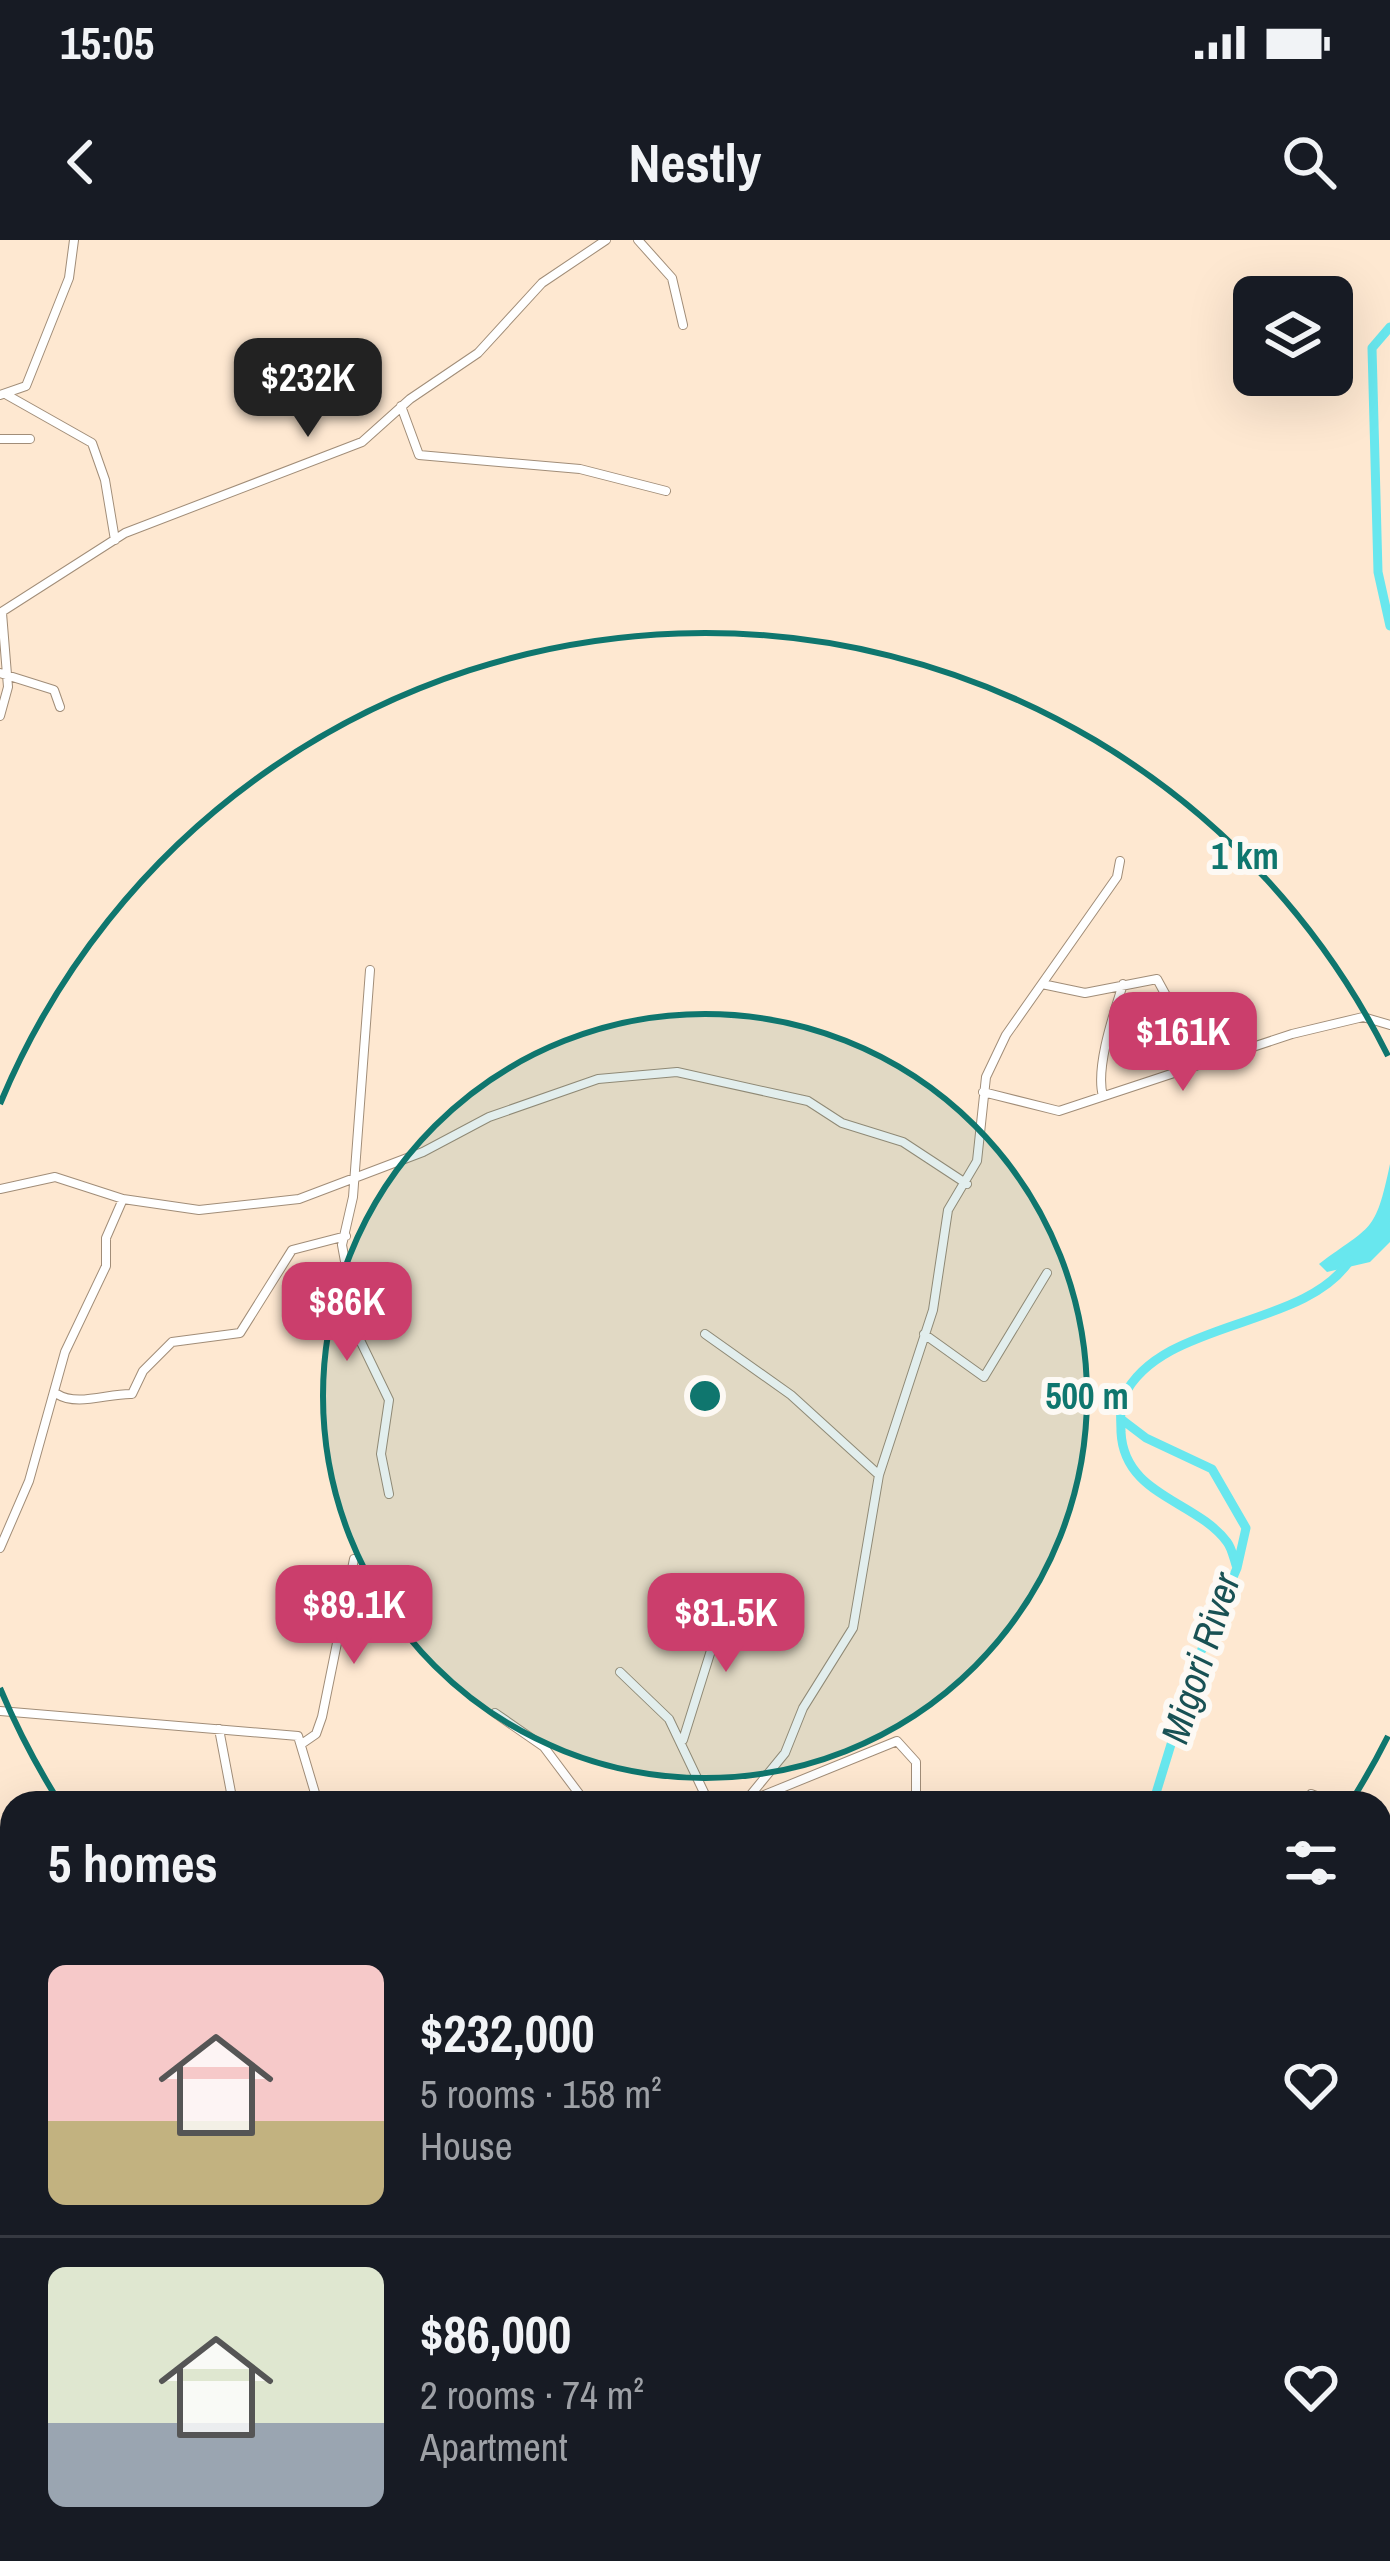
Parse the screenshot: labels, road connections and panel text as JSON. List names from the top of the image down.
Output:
{
  "water": ["Migori River"],
  "page": {
    "status": "15:05",
    "header": "Nestly",
    "price": [
      "$232K",
      "$161K",
      "$86K",
      "$89.1K",
      "$81.5K"
    ],
    "heading": "5 homes",
    "list": [
      {
        "name": "$232,000",
        "note": "5 rooms · 158 m² · House"
      },
      {
        "name": "$86,000",
        "note": "2 rooms · 74 m² · Apartment"
      }
    ]
  },
  "rings": ["1 km", "500 m"]
}
